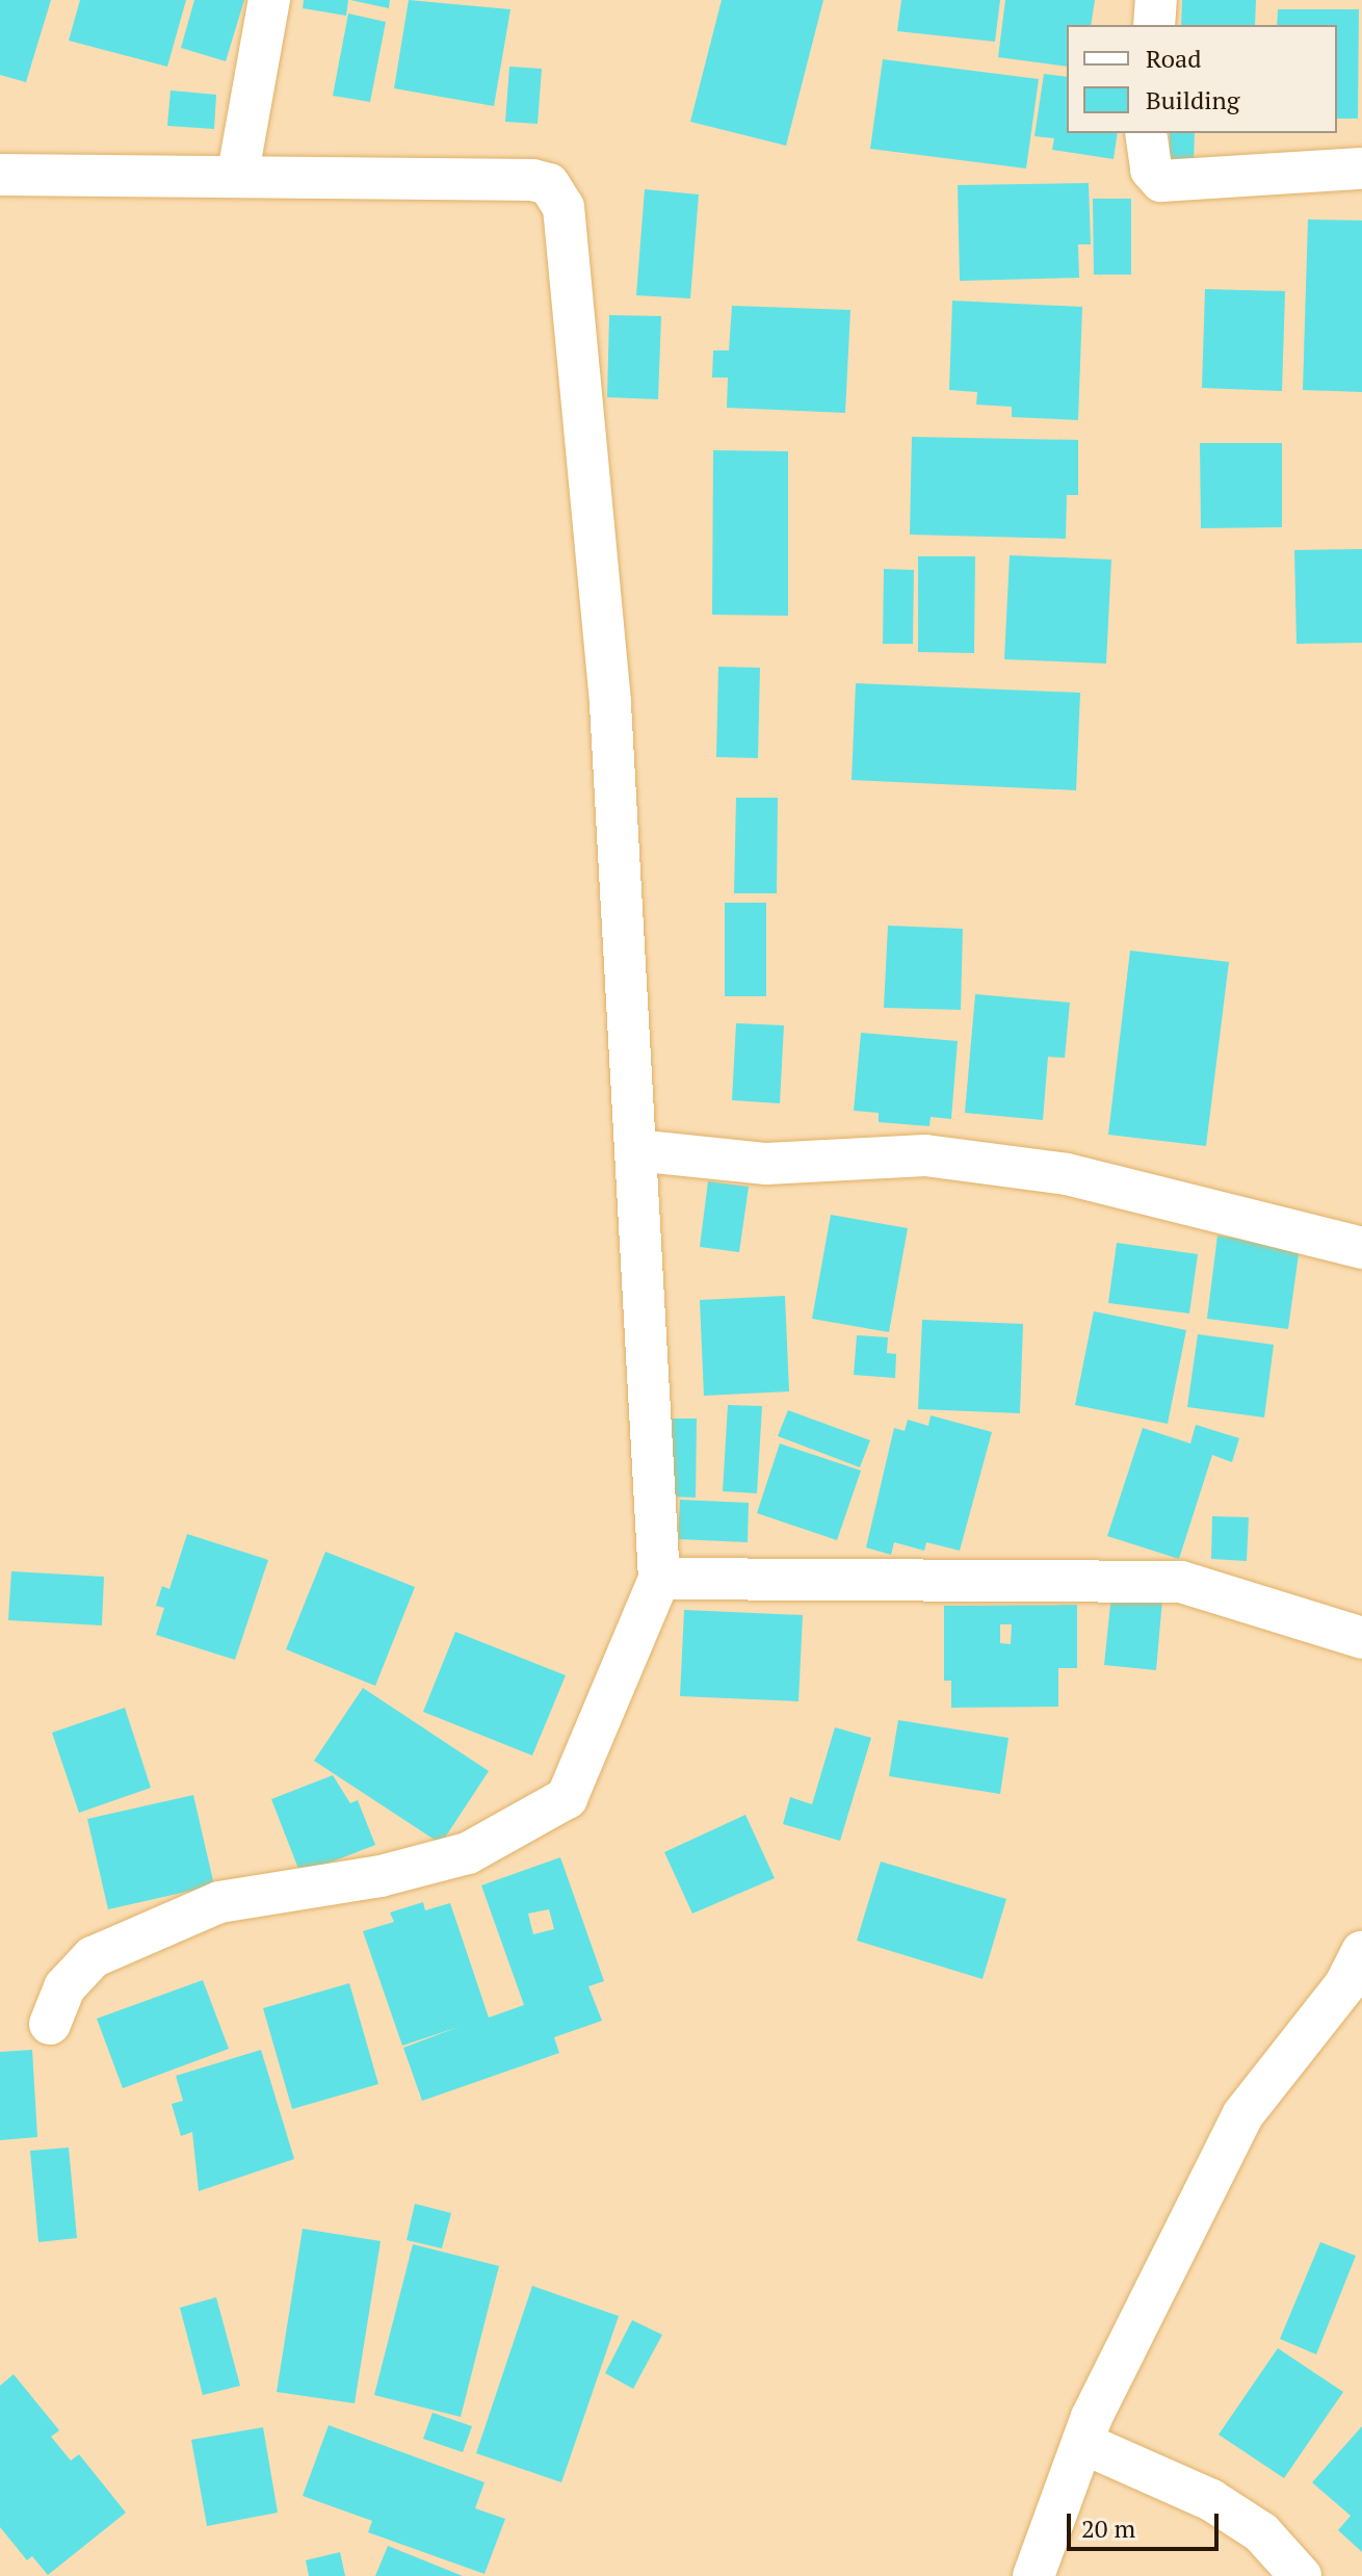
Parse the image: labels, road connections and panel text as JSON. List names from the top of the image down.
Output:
{
  "legend": ["Road", "Building"],
  "scale_bar": "20 m"
}
